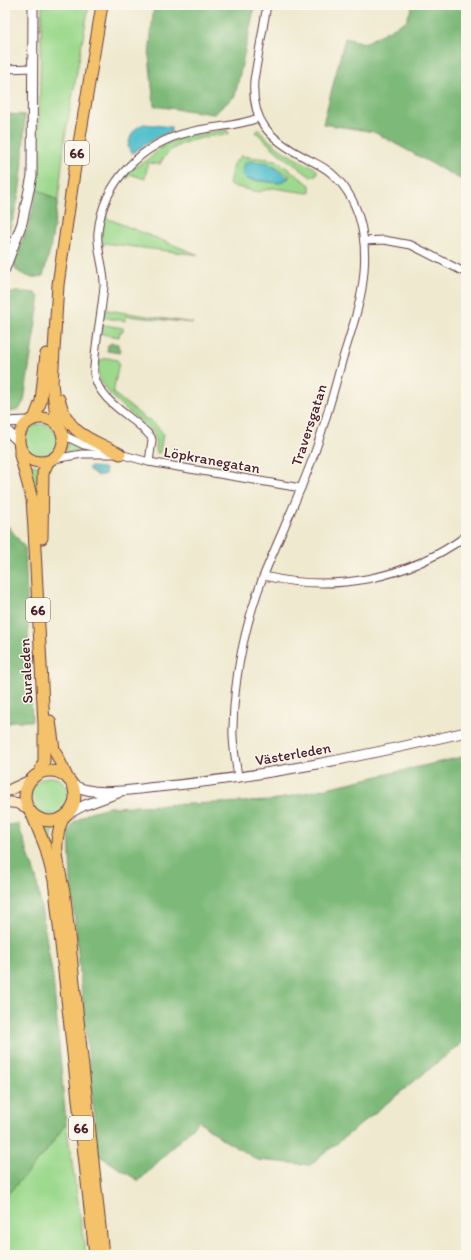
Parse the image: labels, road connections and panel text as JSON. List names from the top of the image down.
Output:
{
  "streets": {
    "main road": ["66", "Suraleden"],
    "street": ["Traversgatan", "Löpkranegatan", "Västerleden"]
  },
  "crossings": [
    ["66", "Löpkranegatan"],
    ["66", "Suraleden"],
    ["66", "Västerleden"],
    ["Traversgatan", "Löpkranegatan"],
    ["Traversgatan", "Västerleden"],
    ["Löpkranegatan", "Suraleden"],
    ["Suraleden", "Västerleden"]
  ]
}
